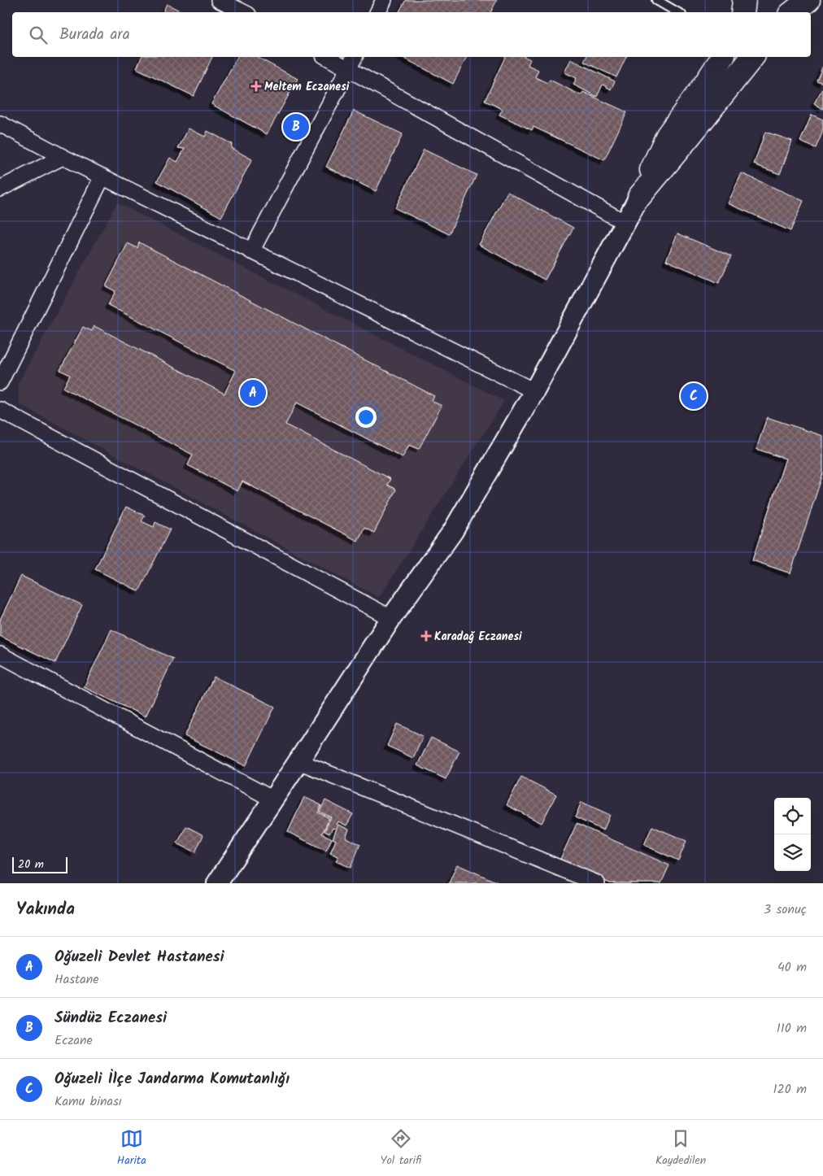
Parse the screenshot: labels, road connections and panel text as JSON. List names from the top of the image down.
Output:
{
  "places": {
    "health": ["Meltem Eczanesi", "Karadağ Eczanesi"]
  },
  "scale_bar": "20 m",
  "page": {
    "search": "Burada ara",
    "pins": ["B", "A", "C"],
    "scale": "20 m",
    "heading": ["Yakında", "3 sonuç"],
    "list": [
      {
        "mark": "A",
        "name": "Oğuzeli Devlet Hastanesi",
        "note": "Hastane",
        "value": "40 m"
      },
      {
        "mark": "B",
        "name": "Sündüz Eczanesi",
        "note": "Eczane",
        "value": "110 m"
      },
      {
        "mark": "C",
        "name": "Oğuzeli İlçe Jandarma Komutanlığı",
        "note": "Kamu binası",
        "value": "120 m"
      }
    ],
    "nav": ["Harita", "Yol tarifi", "Kaydedilen"]
  }
}
